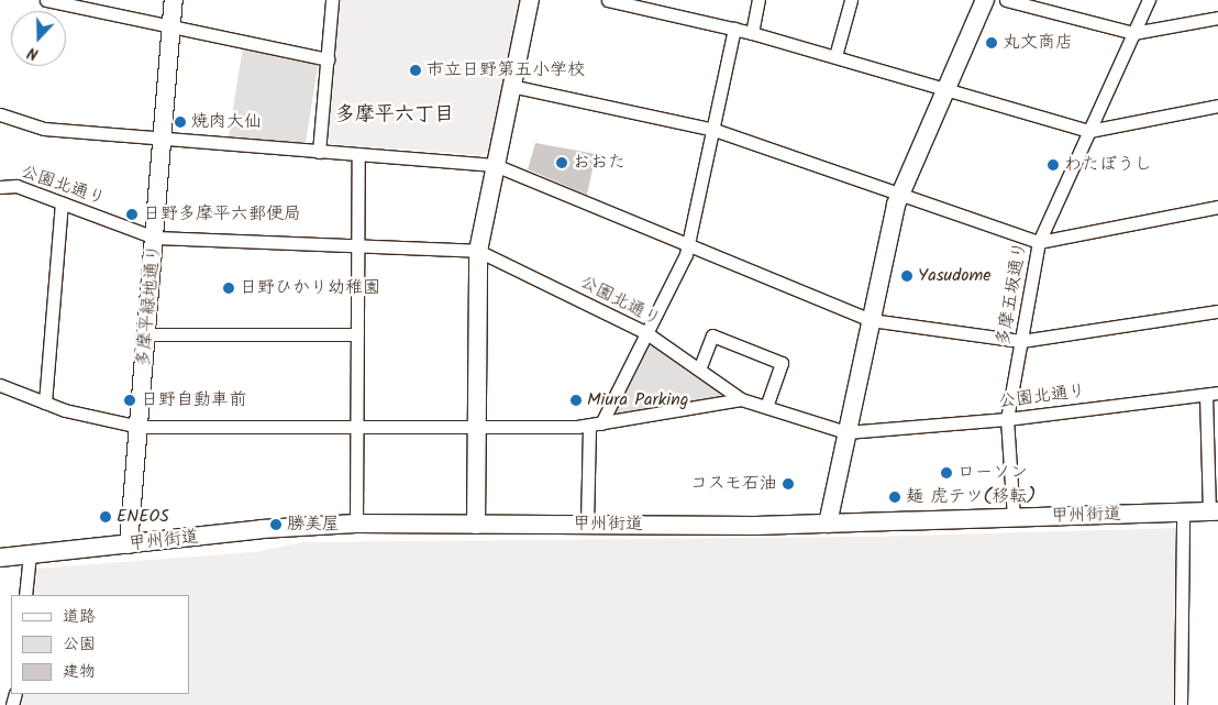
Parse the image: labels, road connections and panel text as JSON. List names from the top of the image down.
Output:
{
  "streets": {
    "street": [
      "公園北通り",
      "多摩五坂通り",
      "多摩平緑地通り",
      "甲州街道"
    ]
  },
  "crossings": [
    ["公園北通り", "多摩五坂通り"],
    ["公園北通り", "多摩平緑地通り"],
    ["多摩五坂通り", "甲州街道"],
    ["多摩平緑地通り", "甲州街道"]
  ],
  "districts": ["多摩平六丁目"],
  "places": [
    "丸文商店",
    "市立日野第五小学校",
    "焼肉大仙",
    "おおた",
    "わたぼうし",
    "日野多摩平六郵便局",
    "Yasudome",
    "日野ひかり幼稚園",
    "日野自動車前",
    "Miura Parking",
    "ローソン",
    "コスモ石油",
    "麺 虎テツ(移転)",
    "ENEOS",
    "勝美屋"
  ],
  "legend": ["道路", "公園", "建物"],
  "north": "bottom"
}
